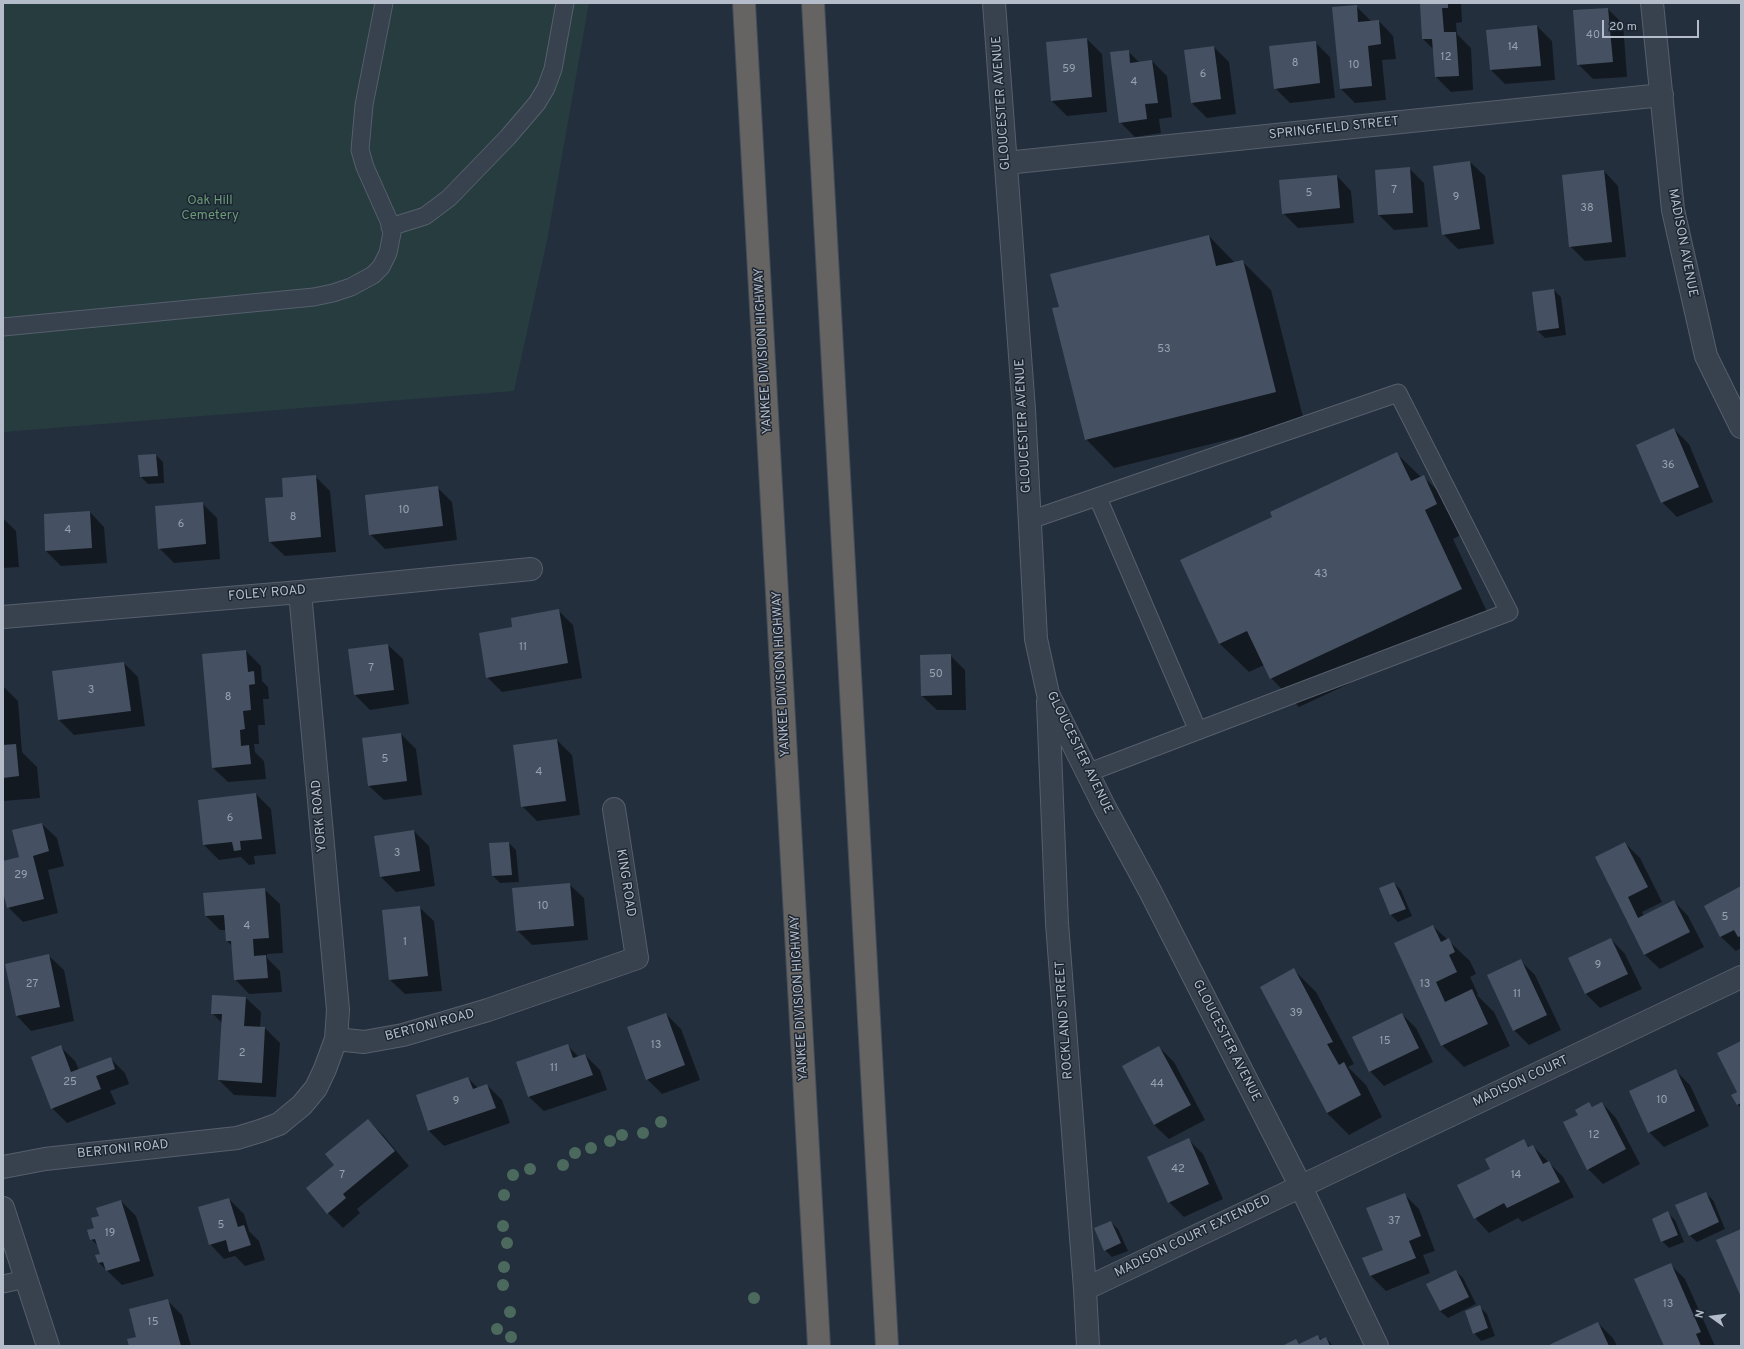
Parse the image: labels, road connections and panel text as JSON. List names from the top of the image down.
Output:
{
  "streets": {
    "highway": ["YANKEE DIVISION HIGHWAY"],
    "street": [
      "GLOUCESTER AVENUE",
      "SPRINGFIELD STREET",
      "MADISON AVENUE",
      "FOLEY ROAD",
      "YORK ROAD",
      "KING ROAD",
      "ROCKLAND STREET",
      "BERTONI ROAD",
      "MADISON COURT",
      "MADISON COURT EXTENDED"
    ]
  },
  "crossings": [
    ["GLOUCESTER AVENUE", "SPRINGFIELD STREET"],
    ["GLOUCESTER AVENUE", "ROCKLAND STREET"],
    ["GLOUCESTER AVENUE", "MADISON COURT"],
    ["GLOUCESTER AVENUE", "MADISON COURT EXTENDED"],
    ["SPRINGFIELD STREET", "MADISON AVENUE"],
    ["FOLEY ROAD", "YORK ROAD"],
    ["YORK ROAD", "BERTONI ROAD"],
    ["KING ROAD", "BERTONI ROAD"],
    ["ROCKLAND STREET", "MADISON COURT EXTENDED"],
    ["MADISON COURT", "MADISON COURT EXTENDED"]
  ],
  "parks": ["Oak Hill Cemetery"],
  "house_numbers": [
    "40",
    "14",
    "12",
    "8",
    "10",
    "59",
    "6",
    "4",
    "7",
    "5",
    "9",
    "38",
    "53",
    "36",
    "10",
    "8",
    "6",
    "4",
    "43",
    "11",
    "7",
    "50",
    "3",
    "8",
    "5",
    "4",
    "6",
    "3",
    "29",
    "10",
    "5",
    "4",
    "1",
    "9",
    "27",
    "13",
    "11",
    "39",
    "15",
    "13",
    "2",
    "11",
    "25",
    "44",
    "10",
    "9",
    "12",
    "42",
    "7",
    "14",
    "37",
    "5",
    "19",
    "13",
    "15"
  ],
  "scale_bar": "20 m",
  "north": "left"
}
